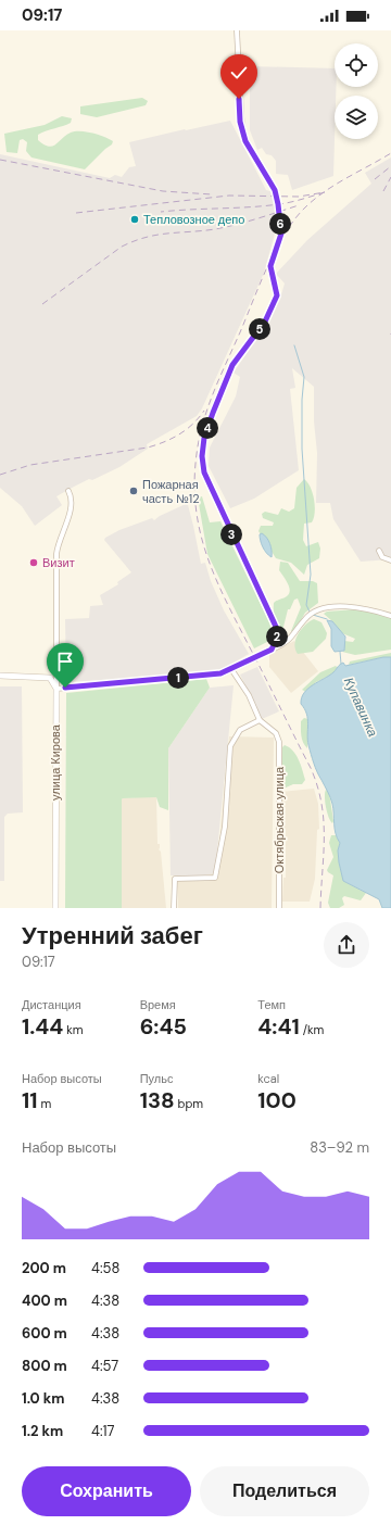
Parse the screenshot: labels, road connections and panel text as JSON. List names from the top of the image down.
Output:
{
  "streets": {
    "street": ["улица Кирова", "Октябрьская улица"]
  },
  "water": ["Купавинка"],
  "places": ["Тепловозное депо", "Пожарная часть №12", "Визит"],
  "page": {
    "status": "09:17",
    "pins": [
      "6",
      "5",
      "4",
      "3",
      "2",
      "1"
    ],
    "heading": ["Утренний забег", "09:17"],
    "stats": [
      ["Дистанция", "1.44 km"],
      ["Время", "6:45"],
      ["Темп", "4:41 /km"],
      ["Набор высоты", "11 m"],
      ["Пульс", "138 bpm"],
      ["kcal", "100"]
    ],
    "chart": ["Набор высоты", "83–92 m"],
    "list": [
      {
        "name": "200 m",
        "note": "4:58"
      },
      {
        "name": "400 m",
        "note": "4:38"
      },
      {
        "name": "600 m",
        "note": "4:38"
      },
      {
        "name": "800 m",
        "note": "4:57"
      },
      {
        "name": "1.0 km",
        "note": "4:38"
      },
      {
        "name": "1.2 km",
        "note": "4:17"
      }
    ],
    "buttons": ["Сохранить", "Поделиться"]
  }
}
